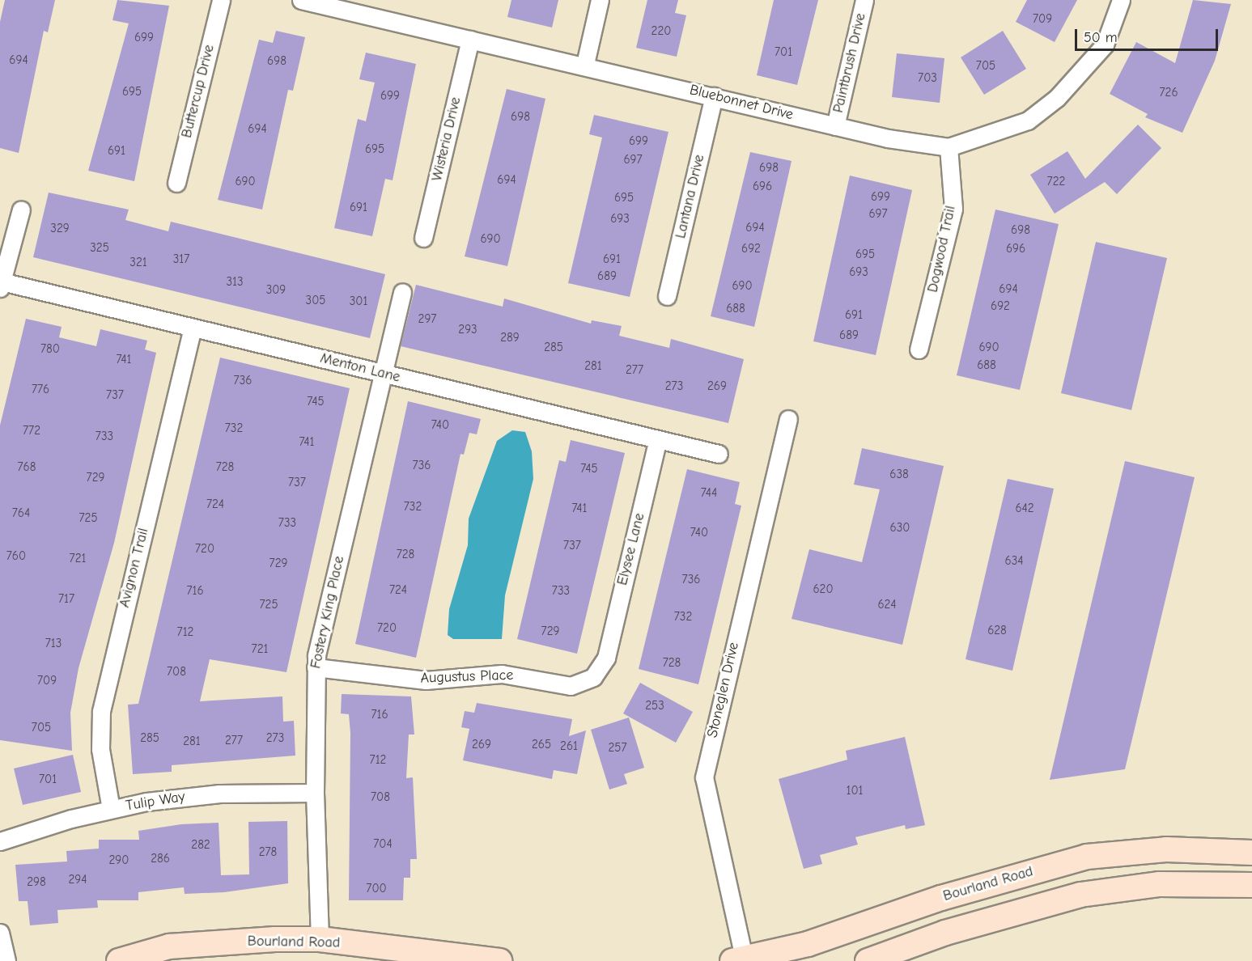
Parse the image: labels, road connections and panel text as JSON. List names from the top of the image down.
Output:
{
  "streets": {
    "main road": ["Bourland Road"],
    "street": [
      "Paintbrush Drive",
      "Buttercup Drive",
      "Bluebonnet Drive",
      "Wisteria Drive",
      "Lantana Drive",
      "Dogwood Trail",
      "Menton Lane",
      "Elysee Lane",
      "Avignon Trail",
      "Fostery King Place",
      "Augustus Place",
      "Stoneglen Drive",
      "Tulip Way"
    ]
  },
  "crossings": [
    ["Paintbrush Drive", "Bluebonnet Drive"],
    ["Bluebonnet Drive", "Wisteria Drive"],
    ["Bluebonnet Drive", "Lantana Drive"],
    ["Bluebonnet Drive", "Dogwood Trail"],
    ["Menton Lane", "Elysee Lane"],
    ["Menton Lane", "Avignon Trail"],
    ["Menton Lane", "Fostery King Place"],
    ["Elysee Lane", "Augustus Place"],
    ["Avignon Trail", "Tulip Way"],
    ["Fostery King Place", "Augustus Place"],
    ["Fostery King Place", "Tulip Way"],
    ["Fostery King Place", "Bourland Road"],
    ["Stoneglen Drive", "Bourland Road"]
  ],
  "house_numbers": [
    "709",
    "220",
    "699",
    "701",
    "694",
    "698",
    "705",
    "703",
    "695",
    "726",
    "699",
    "698",
    "694",
    "699",
    "695",
    "691",
    "697",
    "698",
    "694",
    "690",
    "722",
    "696",
    "699",
    "695",
    "691",
    "697",
    "693",
    "694",
    "329",
    "698",
    "690",
    "325",
    "692",
    "696",
    "695",
    "317",
    "691",
    "321",
    "693",
    "689",
    "313",
    "690",
    "694",
    "309",
    "305",
    "301",
    "692",
    "688",
    "691",
    "297",
    "293",
    "689",
    "289",
    "285",
    "690",
    "780",
    "741",
    "688",
    "281",
    "277",
    "736",
    "273",
    "269",
    "776",
    "737",
    "745",
    "740",
    "732",
    "772",
    "733",
    "741",
    "736",
    "768",
    "728",
    "745",
    "638",
    "729",
    "737",
    "744",
    "724",
    "732",
    "741",
    "642",
    "764",
    "725",
    "733",
    "630",
    "740",
    "737",
    "720",
    "728",
    "760",
    "721",
    "634",
    "729",
    "736",
    "620",
    "724",
    "716",
    "733",
    "717",
    "725",
    "624",
    "732",
    "720",
    "628",
    "729",
    "712",
    "713",
    "721",
    "728",
    "708",
    "709",
    "253",
    "716",
    "705",
    "285",
    "273",
    "277",
    "281",
    "269",
    "265",
    "261",
    "257",
    "712",
    "701",
    "101",
    "708",
    "704",
    "282",
    "278",
    "286",
    "290",
    "294",
    "298",
    "700"
  ],
  "scale_bar": "50 m"
}
